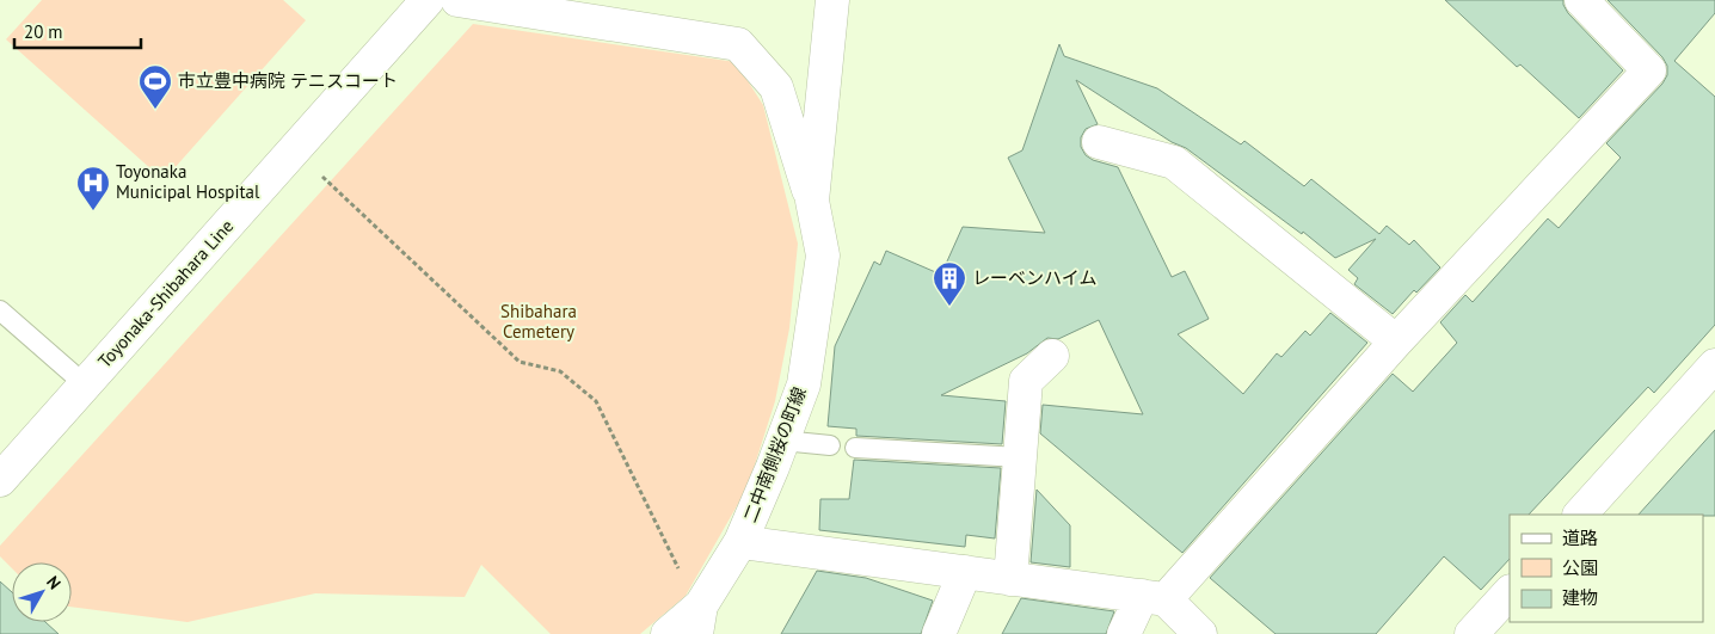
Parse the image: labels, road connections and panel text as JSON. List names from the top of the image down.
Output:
{
  "streets": {
    "street": ["Toyonaka-Shibahara Line", "二中南側桜の町線"]
  },
  "parks": ["Shibahara Cemetery"],
  "places": {
    "sports": ["市立豊中病院 テニスコート"],
    "hospital": ["Toyonaka Municipal Hospital"],
    "building": ["レーベンハイム"]
  },
  "legend": ["道路", "公園", "建物"],
  "scale_bar": "20 m",
  "north": "top right"
}
